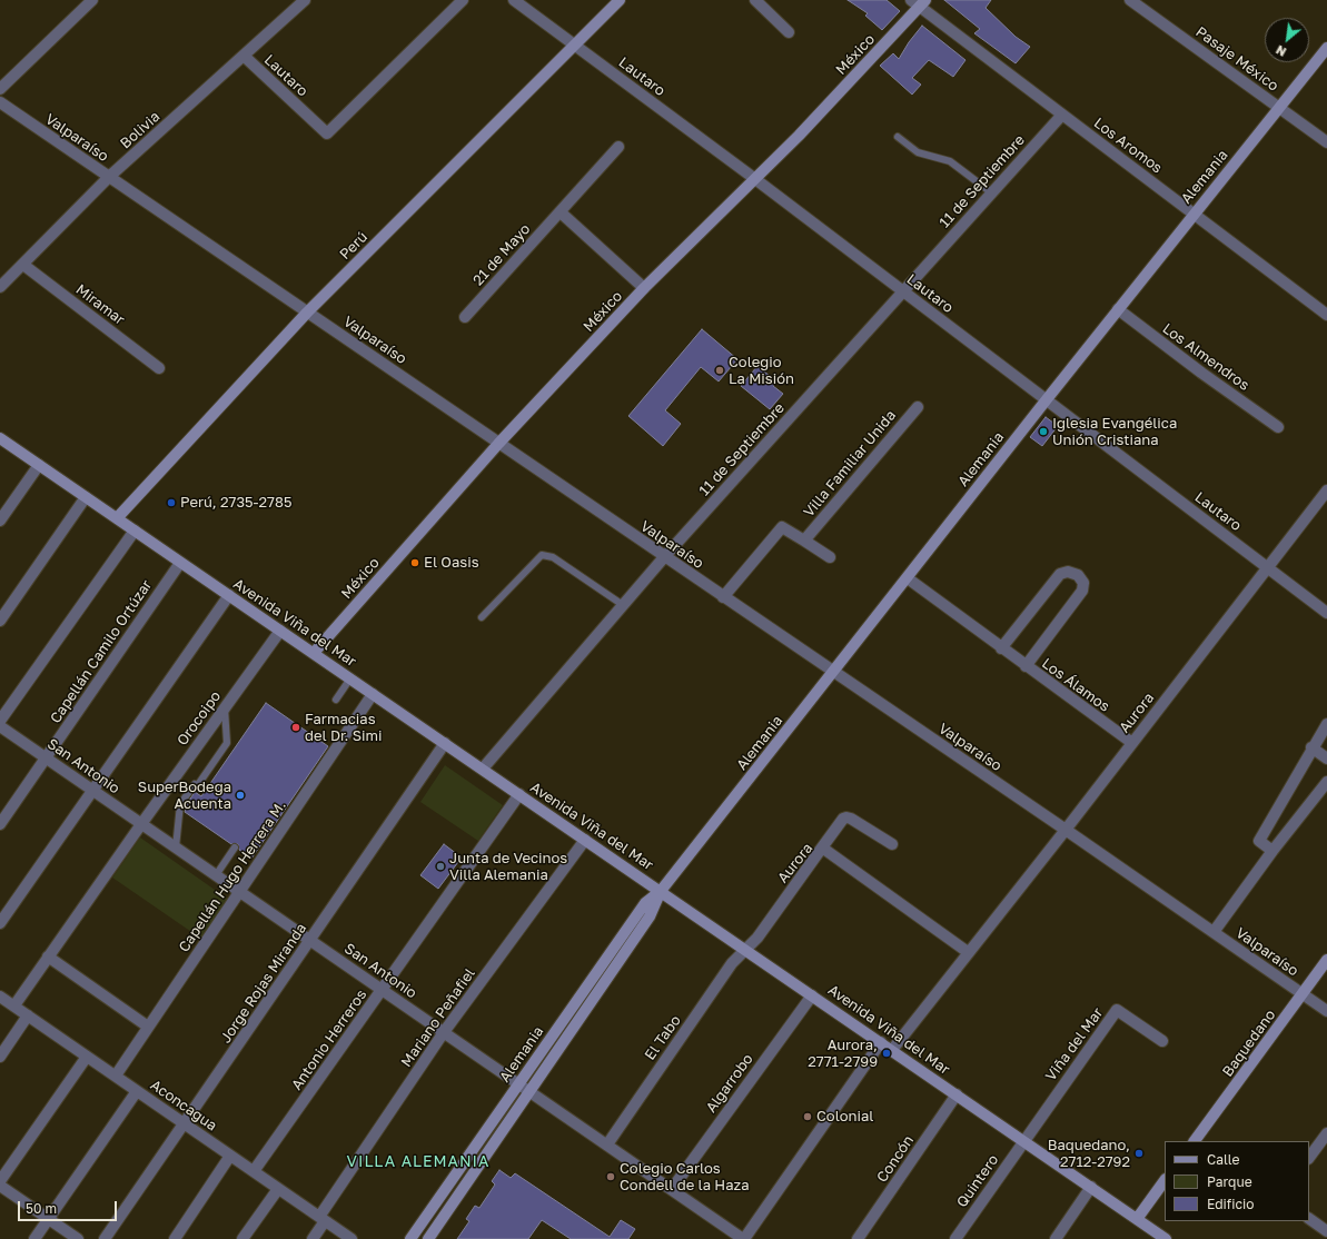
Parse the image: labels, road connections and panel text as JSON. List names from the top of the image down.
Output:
{
  "streets": {
    "main road": [
      "México",
      "Alemania",
      "Perú",
      "Avenida Viña del Mar",
      "Baquedano"
    ],
    "street": [
      "Pasaje México",
      "Lautaro",
      "Bolivia",
      "Valparaíso",
      "Los Aromos",
      "11 de Septiembre",
      "21 de Mayo",
      "Miramar",
      "Los Almendros",
      "Villa Familiar Unida",
      "Capellán Camilo Ortúzar",
      "Los Álamos",
      "Aurora",
      "Orocoipo",
      "San Antonio",
      "Capellán Hugo Herrera M.",
      "Jorge Rojas Miranda",
      "Mariano Peñafiel",
      "El Tabo",
      "Antonio Herreros",
      "Viña del Mar",
      "Algarrobo",
      "Aconcagua",
      "Concón",
      "Quintero"
    ]
  },
  "crossings": [
    ["México", "Lautaro"],
    ["México", "Valparaíso"],
    ["México", "Los Aromos"],
    ["México", "Avenida Viña del Mar"],
    ["Pasaje México", "Alemania"],
    ["Lautaro", "Bolivia"],
    ["Lautaro", "Alemania"],
    ["Lautaro", "11 de Septiembre"],
    ["Lautaro", "Perú"],
    ["Lautaro", "Aurora"],
    ["Bolivia", "Valparaíso"],
    ["Bolivia", "Miramar"],
    ["Valparaíso", "Alemania"],
    ["Valparaíso", "11 de Septiembre"],
    ["Valparaíso", "Perú"],
    ["Valparaíso", "Villa Familiar Unida"],
    ["Valparaíso", "Aurora"],
    ["Valparaíso", "Baquedano"],
    ["Los Aromos", "Alemania"],
    ["Los Aromos", "11 de Septiembre"],
    ["Alemania", "Los Almendros"],
    ["Alemania", "Avenida Viña del Mar"],
    ["Alemania", "Los Álamos"],
    ["Alemania", "San Antonio"],
    ["11 de Septiembre", "Avenida Viña del Mar"],
    ["Perú", "Avenida Viña del Mar"],
    ["Avenida Viña del Mar", "Capellán Camilo Ortúzar"],
    ["Avenida Viña del Mar", "Aurora"],
    ["Avenida Viña del Mar", "Orocoipo"],
    ["Avenida Viña del Mar", "Capellán Hugo Herrera M."],
    ["Avenida Viña del Mar", "Jorge Rojas Miranda"],
    ["Avenida Viña del Mar", "Mariano Peñafiel"],
    ["Avenida Viña del Mar", "El Tabo"],
    ["Avenida Viña del Mar", "Antonio Herreros"],
    ["Avenida Viña del Mar", "Viña del Mar"],
    ["Avenida Viña del Mar", "Algarrobo"],
    ["Avenida Viña del Mar", "Concón"],
    ["Avenida Viña del Mar", "Quintero"],
    ["Capellán Camilo Ortúzar", "San Antonio"],
    ["Los Álamos", "Aurora"],
    ["Aurora", "El Tabo"],
    ["Orocoipo", "San Antonio"],
    ["Orocoipo", "Aconcagua"],
    ["San Antonio", "Capellán Hugo Herrera M."],
    ["San Antonio", "Jorge Rojas Miranda"],
    ["San Antonio", "Mariano Peñafiel"],
    ["San Antonio", "El Tabo"],
    ["San Antonio", "Antonio Herreros"],
    ["San Antonio", "Algarrobo"],
    ["Capellán Hugo Herrera M.", "Aconcagua"],
    ["Jorge Rojas Miranda", "Aconcagua"],
    ["Mariano Peñafiel", "Aconcagua"],
    ["Antonio Herreros", "Aconcagua"],
    ["Viña del Mar", "Quintero"]
  ],
  "districts": ["VILLA ALEMANIA"],
  "places": [
    "Colegio La Misión",
    "Iglesia Evangélica Unión Cristiana",
    "Perú, 2735-2785",
    "El Oasis",
    "Farmacias del Dr. Simi",
    "SuperBodega Acuenta",
    "Junta de Vecinos Villa Alemania",
    "Aurora, 2771-2799",
    "Colonial",
    "Baquedano, 2712-2792",
    "Colegio Carlos Condell de la Haza"
  ],
  "legend": ["Calle", "Parque", "Edificio"],
  "scale_bar": "50 m",
  "north": "bottom left"
}
